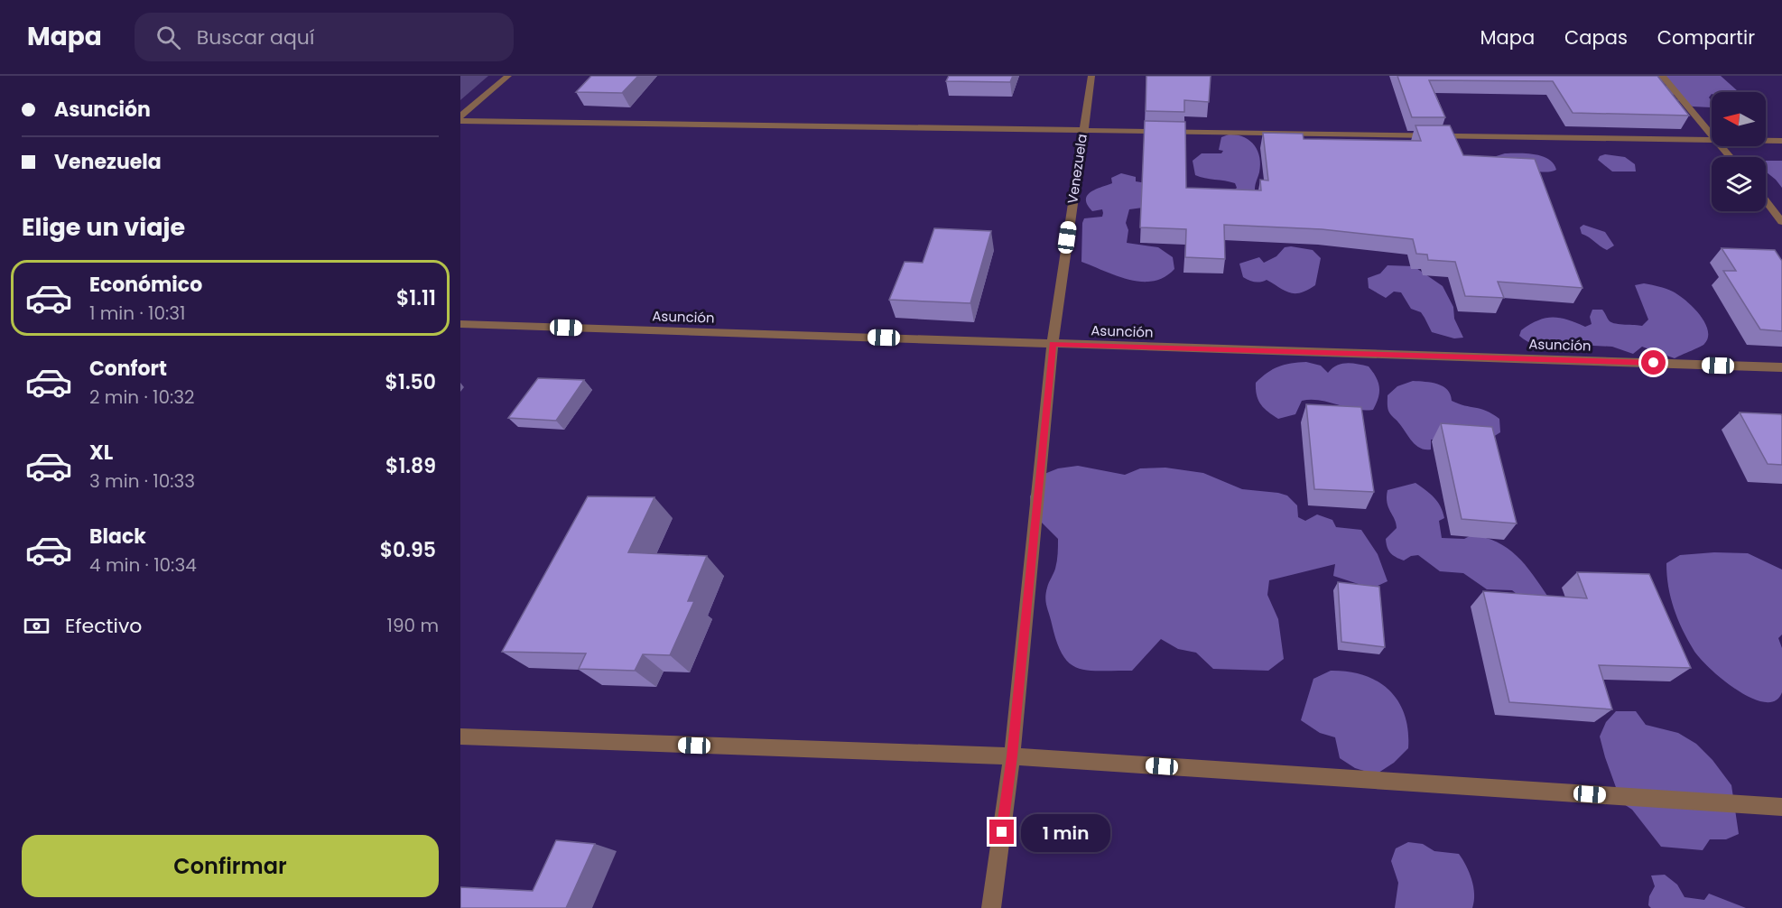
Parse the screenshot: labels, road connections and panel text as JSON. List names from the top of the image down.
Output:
{
  "streets": {
    "street": ["Venezuela", "Asunción"]
  },
  "crossings": [
    ["Venezuela", "Asunción"]
  ],
  "north": "left",
  "page": {
    "header": "Mapa",
    "search": "Buscar aquí",
    "nav": ["Mapa", "Capas", "Compartir"],
    "banner": ["Asunción", "Venezuela"],
    "heading": "Elige un viaje",
    "list": [
      {
        "name": "Económico",
        "note": "1 min · 10:31",
        "value": "$1.11"
      },
      {
        "name": "Confort",
        "note": "2 min · 10:32",
        "value": "$1.50"
      },
      {
        "name": "XL",
        "note": "3 min · 10:33",
        "value": "$1.89"
      },
      {
        "name": "Black",
        "note": "4 min · 10:34",
        "value": "$0.95"
      }
    ],
    "pay": ["Efectivo", "190 m"],
    "bubble": "1 min",
    "buttons": "Confirmar"
  }
}
